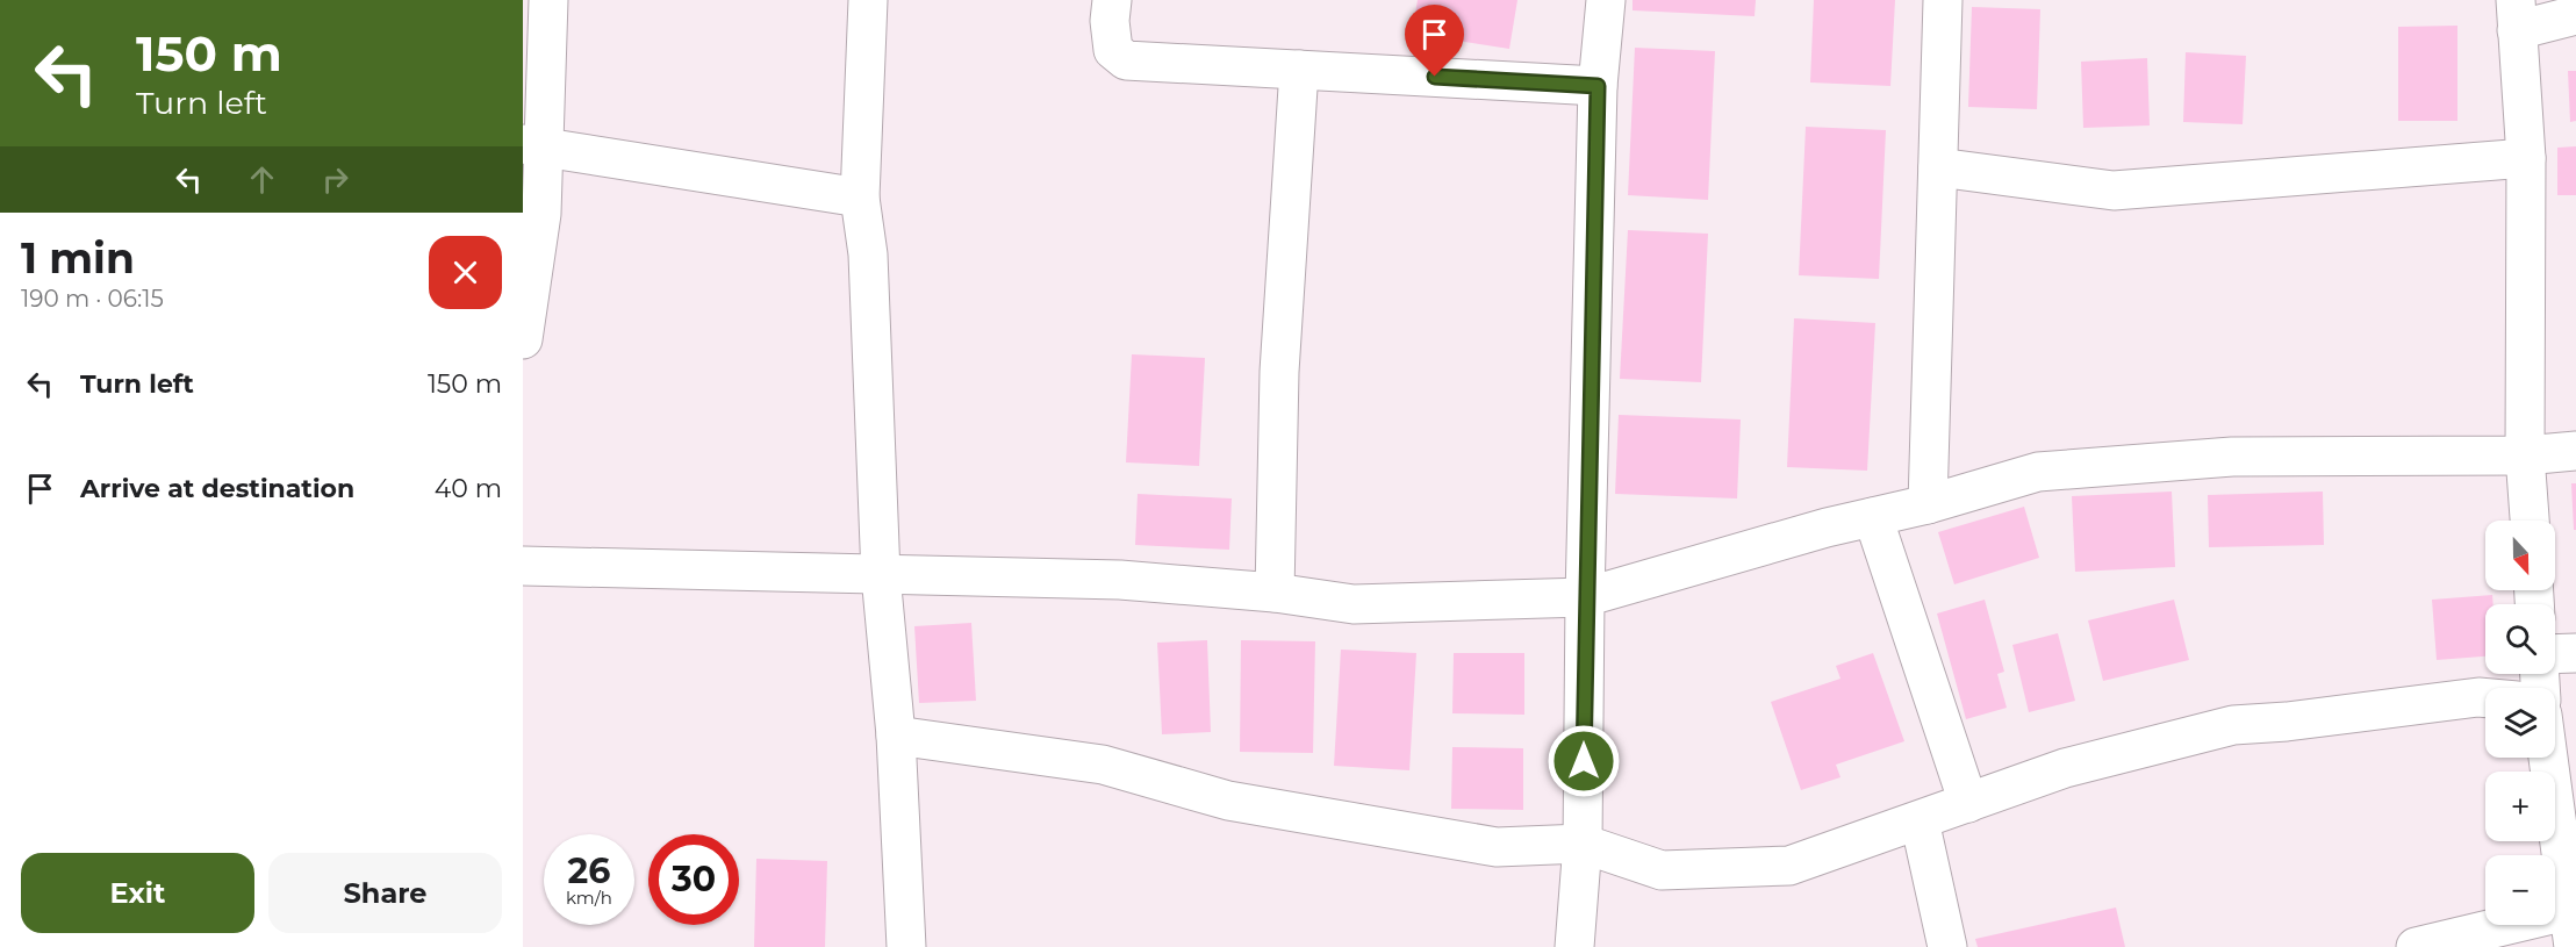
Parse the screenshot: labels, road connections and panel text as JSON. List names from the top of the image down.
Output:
{
  "north": "bottom",
  "page": {
    "turn": ["150 m", "Turn left"],
    "heading": ["1 min", "190 m · 06:15"],
    "list": [
      {
        "name": "Turn left",
        "value": "150 m"
      },
      {
        "name": "Arrive at destination",
        "value": "40 m"
      }
    ],
    "map_buttons": ["+", "−"],
    "speed": "26 km/h",
    "limit": "30",
    "buttons": ["Exit", "Share"]
  }
}
